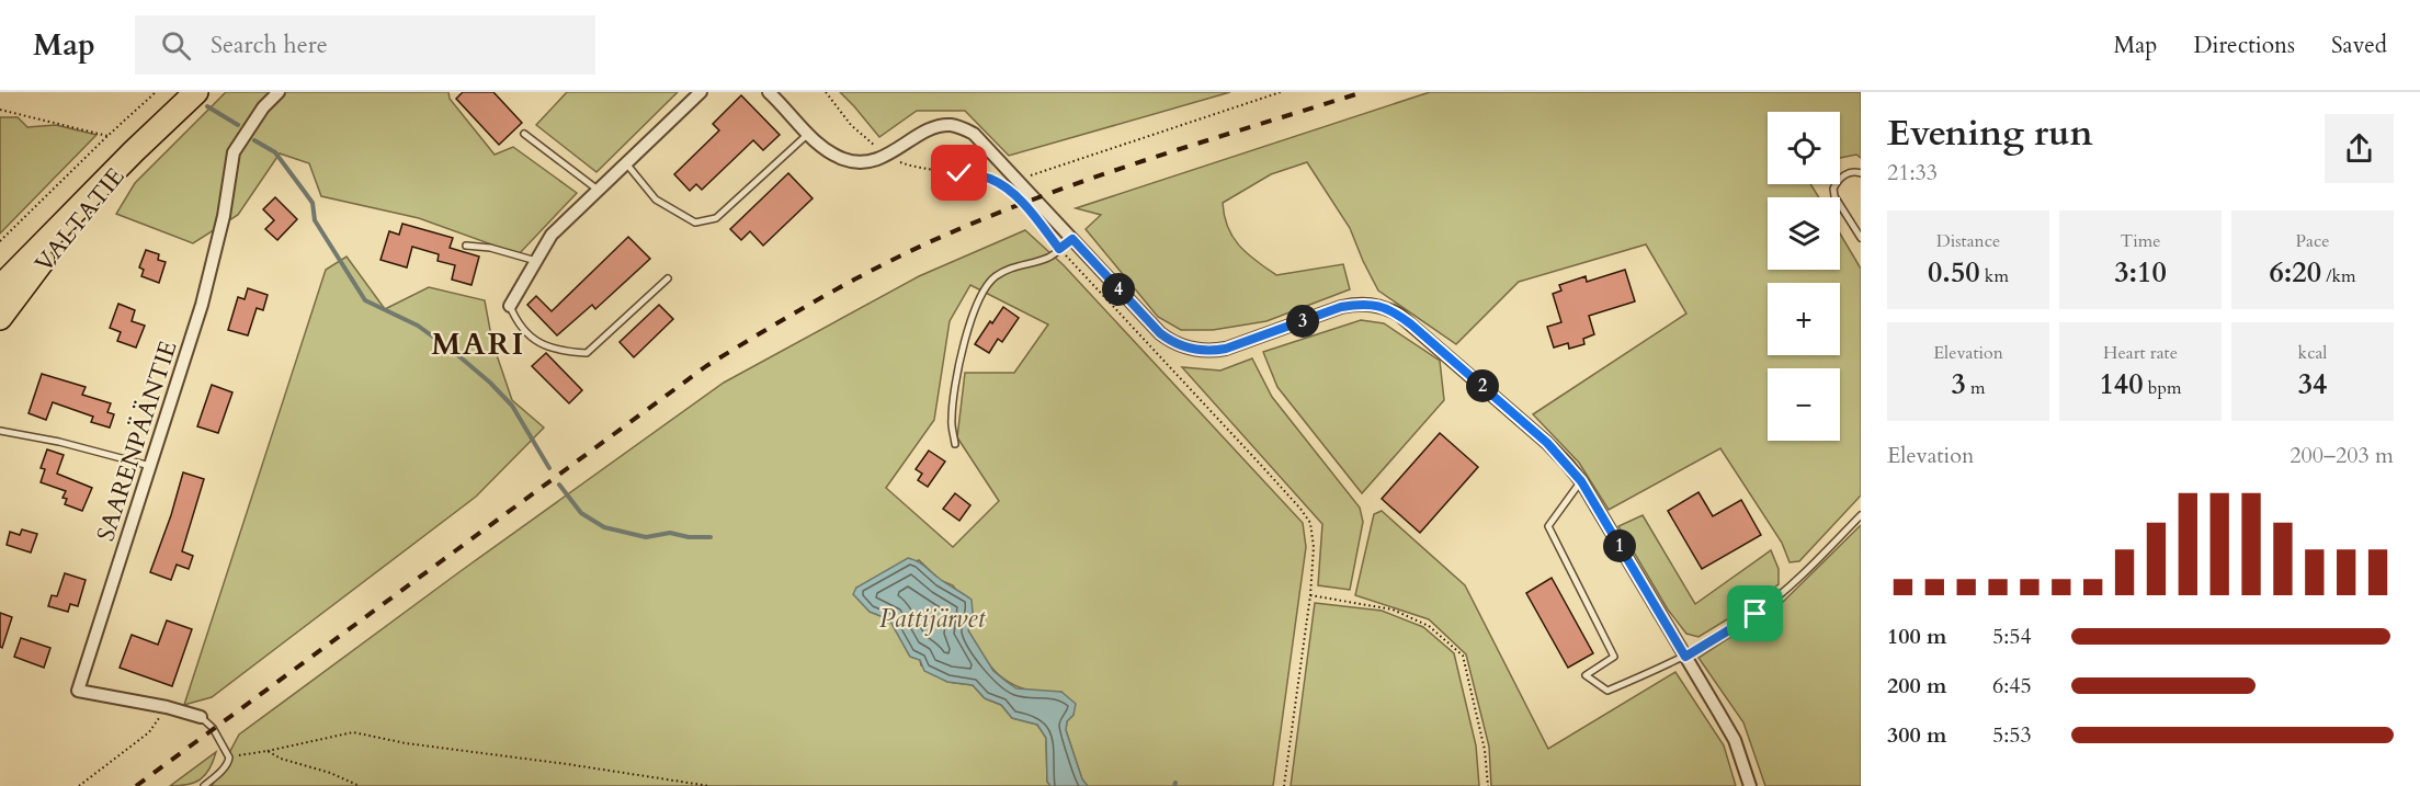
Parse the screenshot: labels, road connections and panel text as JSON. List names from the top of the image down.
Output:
{
  "streets": {
    "highway": ["VALTATIE"],
    "street": ["SAARENPÄÄNTIE"]
  },
  "districts": ["MARI"],
  "water": ["Pattijärvet"],
  "page": {
    "header": "Map",
    "search": "Search here",
    "nav": ["Map", "Directions", "Saved"],
    "heading": ["Evening run", "21:33"],
    "map_buttons": ["+", "−"],
    "stats": [
      ["Distance", "0.50 km"],
      ["Time", "3:10"],
      ["Pace", "6:20 /km"],
      ["Elevation", "3 m"],
      ["Heart rate", "140 bpm"],
      ["kcal", "34"]
    ],
    "pins": [
      "4",
      "3",
      "2",
      "1"
    ],
    "chart": ["Elevation", "200–203 m"],
    "list": [
      {
        "name": "100 m",
        "note": "5:54"
      },
      {
        "name": "200 m",
        "note": "6:45"
      },
      {
        "name": "300 m",
        "note": "5:53"
      }
    ]
  }
}
